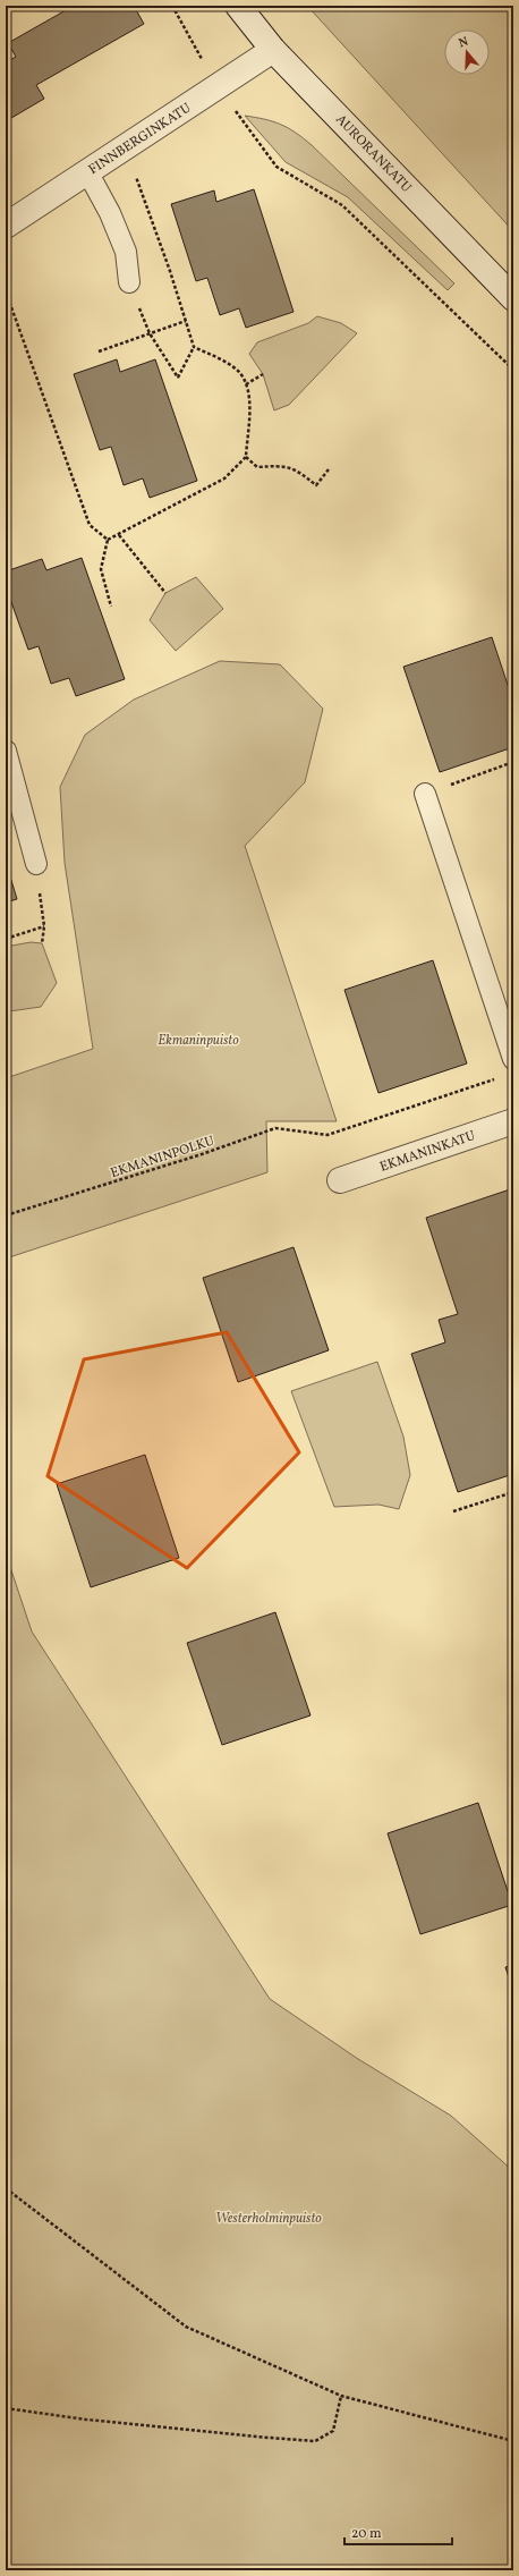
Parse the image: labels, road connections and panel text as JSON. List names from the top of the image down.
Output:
{
  "streets": {
    "street": ["FINNBERGINKATU", "AURORANKATU", "EKMANINKATU"],
    "path": ["EKMANINPOLKU"]
  },
  "crossings": [
    ["FINNBERGINKATU", "AURORANKATU"]
  ],
  "parks": ["Ekmaninpuisto", "Westerholminpuisto"],
  "scale_bar": "20 m",
  "north": "top"
}
